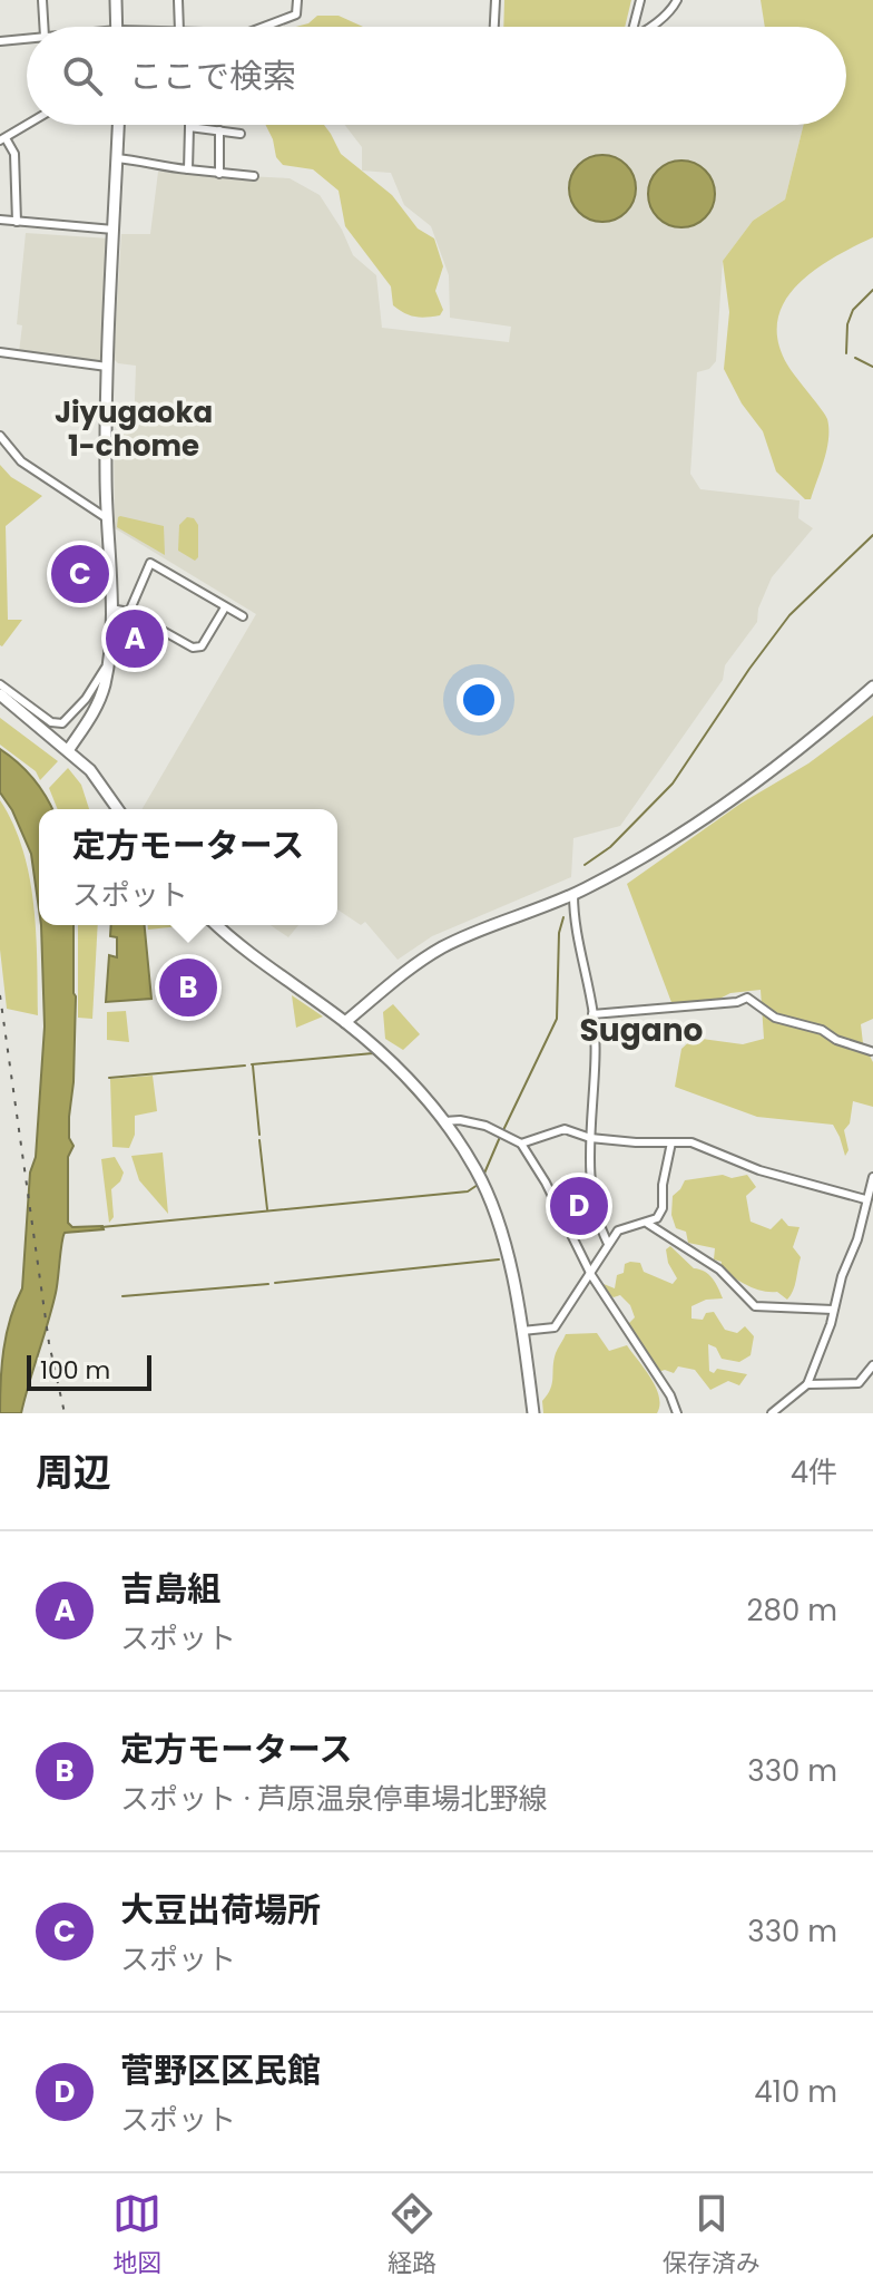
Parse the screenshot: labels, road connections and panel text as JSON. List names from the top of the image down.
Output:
{
  "districts": ["Jiyugaoka 1-chome", "Sugano"],
  "scale_bar": "100 m",
  "page": {
    "search": "ここで検索",
    "pins": [
      "C",
      "A",
      "B",
      "D"
    ],
    "popup": ["定方モータース", "スポット"],
    "scale": "100 m",
    "heading": ["周辺", "4件"],
    "list": [
      {
        "mark": "A",
        "name": "吉島組",
        "note": "スポット",
        "value": "280 m"
      },
      {
        "mark": "B",
        "name": "定方モータース",
        "note": "スポット · 芦原温泉停車場北野線",
        "value": "330 m"
      },
      {
        "mark": "C",
        "name": "大豆出荷場所",
        "note": "スポット",
        "value": "330 m"
      },
      {
        "mark": "D",
        "name": "菅野区区民館",
        "note": "スポット",
        "value": "410 m"
      }
    ],
    "nav": ["地図", "経路", "保存済み"]
  }
}
